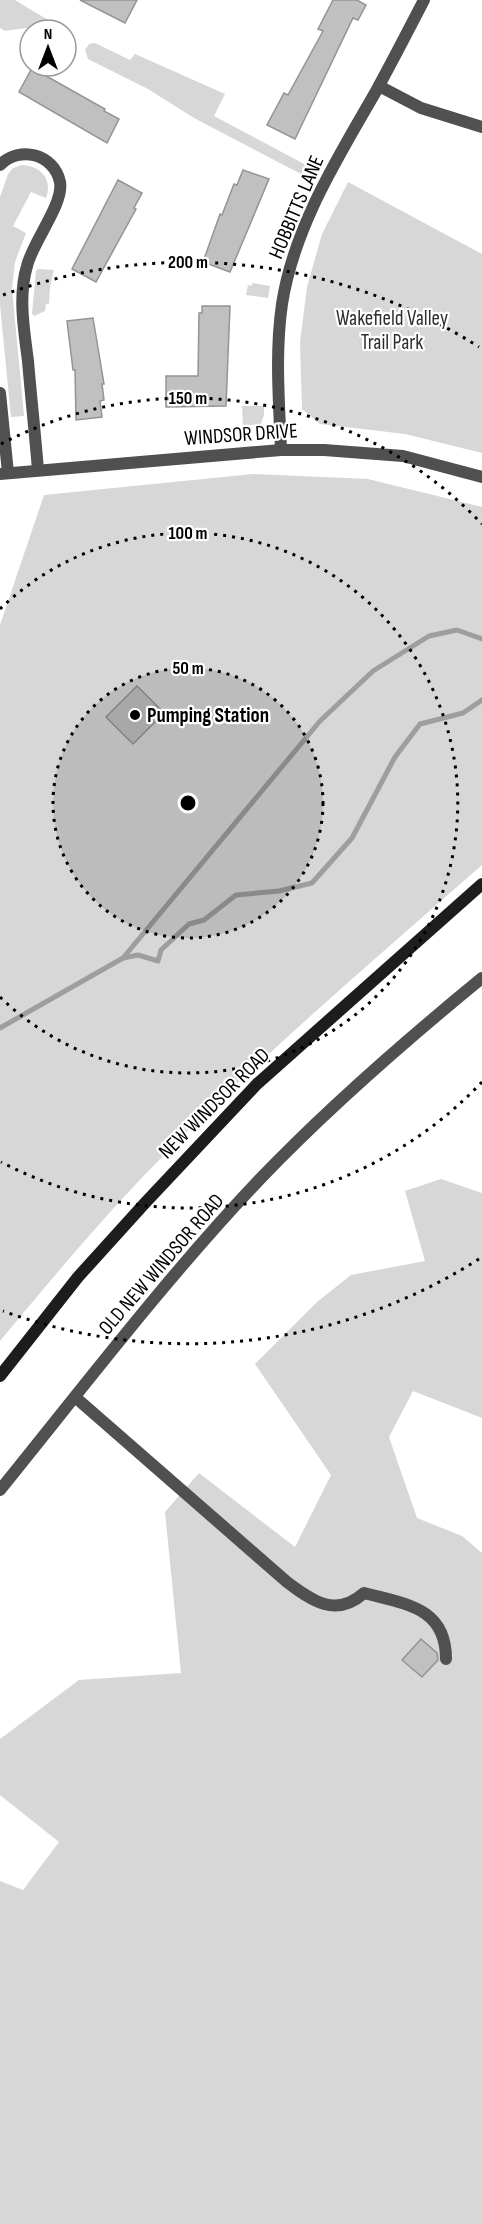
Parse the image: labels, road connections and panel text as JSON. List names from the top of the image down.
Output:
{
  "streets": {
    "main road": ["NEW WINDSOR ROAD"],
    "street": ["HOBBITTS LANE", "WINDSOR DRIVE", "OLD NEW WINDSOR ROAD"]
  },
  "crossings": [
    ["HOBBITTS LANE", "WINDSOR DRIVE"]
  ],
  "parks": ["Wakefield Valley Trail Park"],
  "places": ["Pumping Station"],
  "north": "top",
  "rings": [
    "200 m",
    "150 m",
    "100 m",
    "50 m"
  ]
}
